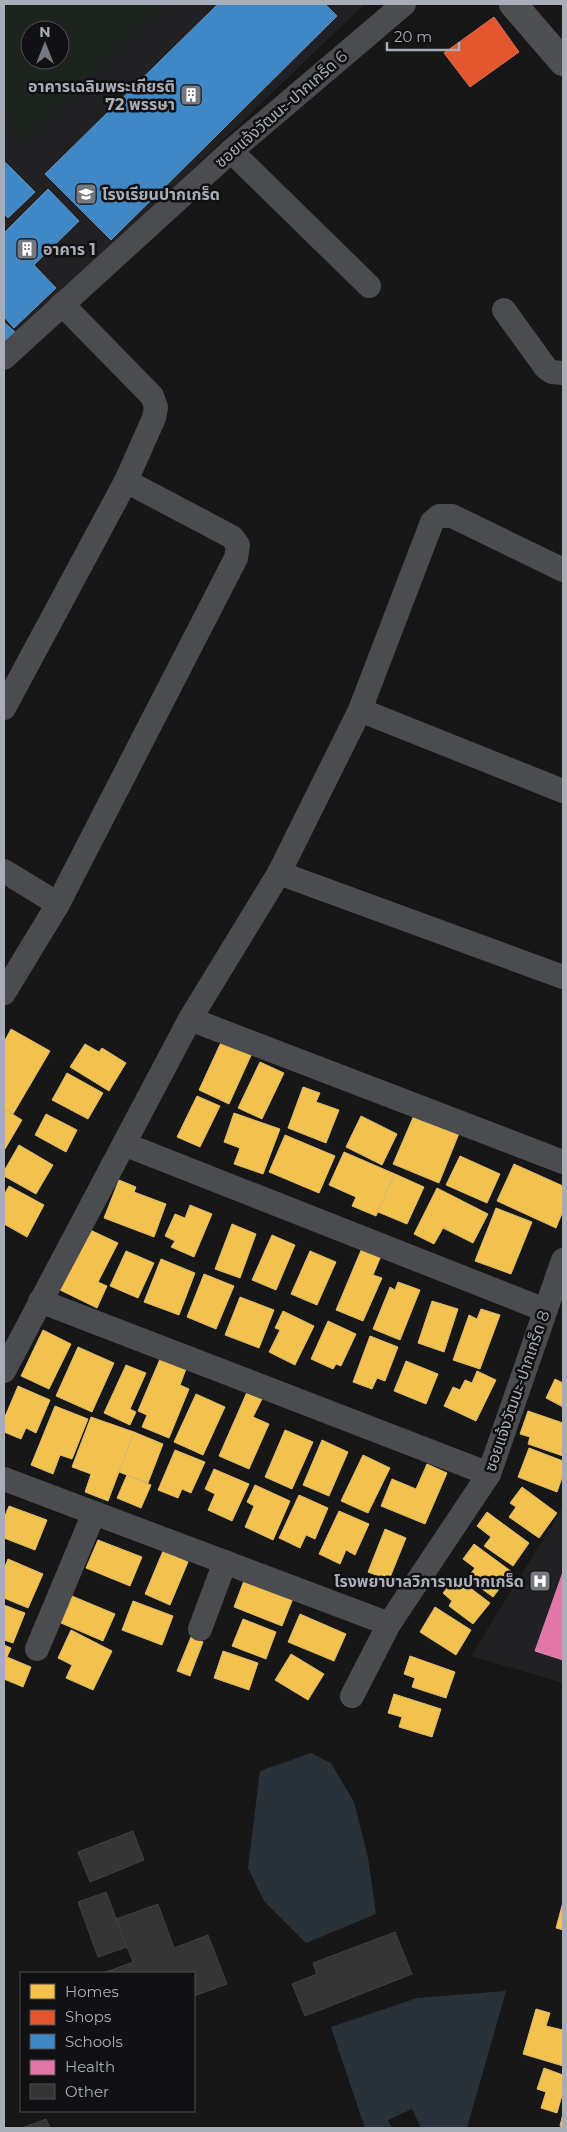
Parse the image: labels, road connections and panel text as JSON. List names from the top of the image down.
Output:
{
  "streets": {
    "street": ["ซอยแจ้งวัฒนะ-ปากเกร็ด 6", "ซอยแจ้งวัฒนะ-ปากเกร็ด 8"]
  },
  "places": {
    "building": ["อาคารเฉลิมพระเกียรติ 72 พรรษา", "อาคาร 1"],
    "school or university": ["โรงเรียนปากเกร็ด"],
    "hospital": ["โรงพยาบาลวิภารามปากเกร็ด"]
  },
  "legend": [
    "Homes",
    "Shops",
    "Schools",
    "Health",
    "Other"
  ],
  "scale_bar": "20 m",
  "north": "top"
}
